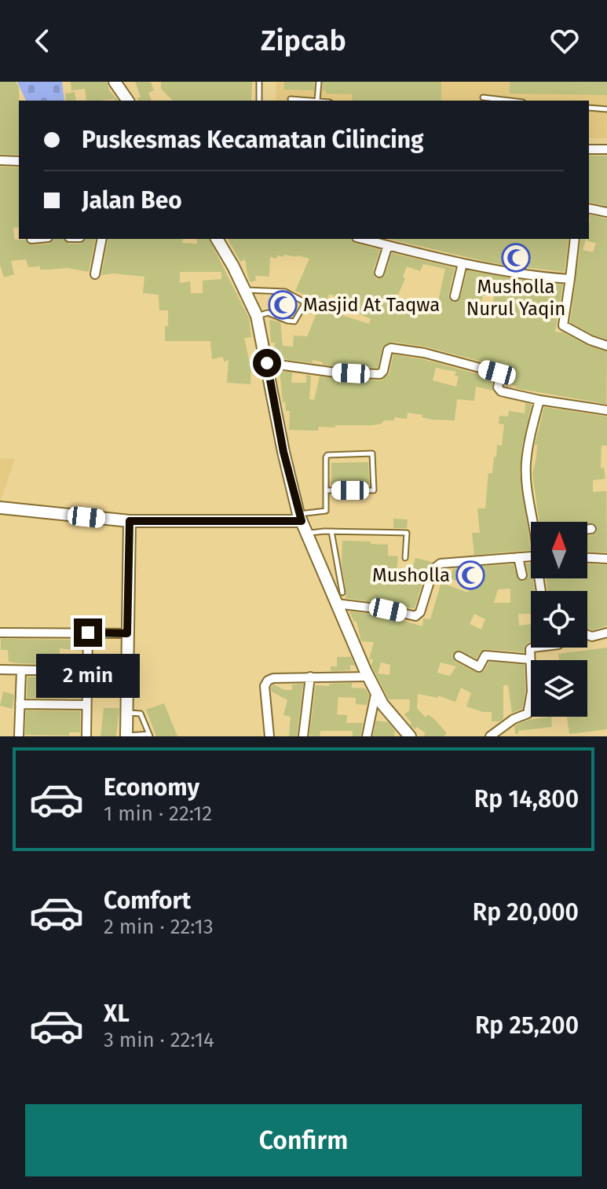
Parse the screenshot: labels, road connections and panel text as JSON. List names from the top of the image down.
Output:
{
  "places": {
    "mosque": ["Musholla Nurul Yaqin", "Masjid At Taqwa", "Musholla"]
  },
  "north": "top",
  "page": {
    "header": "Zipcab",
    "banner": ["Puskesmas Kecamatan Cilincing", "Jalan Beo"],
    "bubble": "2 min",
    "list": [
      {
        "name": "Economy",
        "note": "1 min · 22:12",
        "value": "Rp 14,800"
      },
      {
        "name": "Comfort",
        "note": "2 min · 22:13",
        "value": "Rp 20,000"
      },
      {
        "name": "XL",
        "note": "3 min · 22:14",
        "value": "Rp 25,200"
      }
    ],
    "buttons": "Confirm"
  }
}
